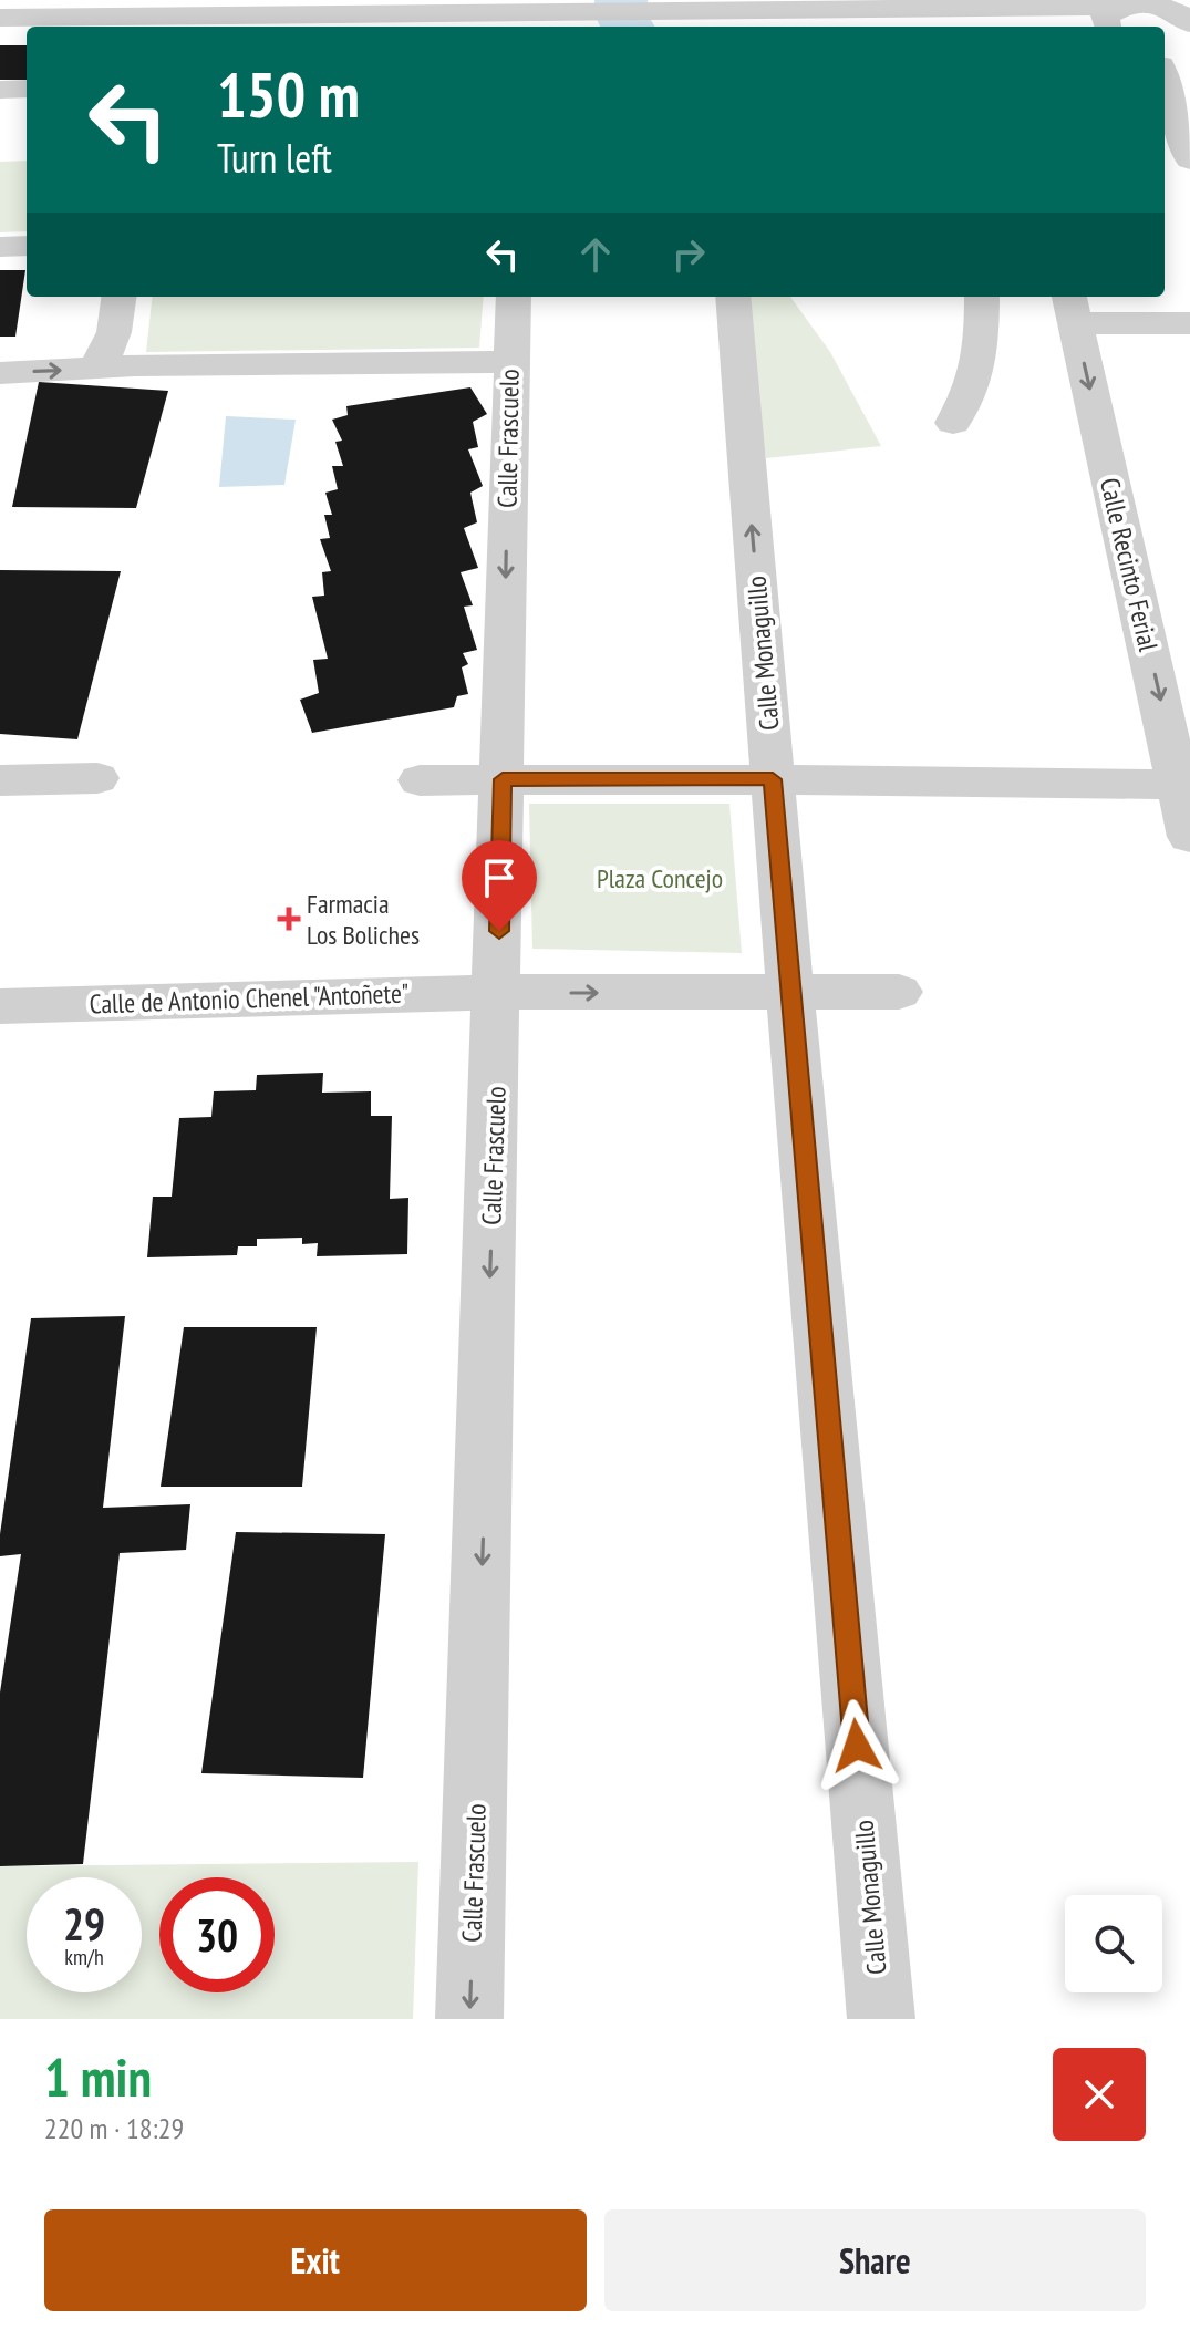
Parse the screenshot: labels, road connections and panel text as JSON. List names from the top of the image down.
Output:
{
  "streets": {
    "street": [
      "Calle Frascuelo",
      "Calle Recinto Ferial",
      "Calle Monaguillo",
      "Calle de Antonio Chenel \"Antoñete\""
    ]
  },
  "crossings": [
    ["Calle Frascuelo", "Calle de Antonio Chenel \"Antoñete\""],
    ["Calle Monaguillo", "Calle de Antonio Chenel \"Antoñete\""]
  ],
  "one_way": ["Calle Frascuelo", "Calle Recinto Ferial"],
  "parks": ["Plaza Concejo"],
  "places": {
    "health": ["Farmacia Los Boliches"]
  },
  "page": {
    "turn": ["150 m", "Turn left"],
    "speed": "29 km/h",
    "limit": "30",
    "heading": ["1 min", "220 m · 18:29"],
    "buttons": ["Exit", "Share"]
  }
}
